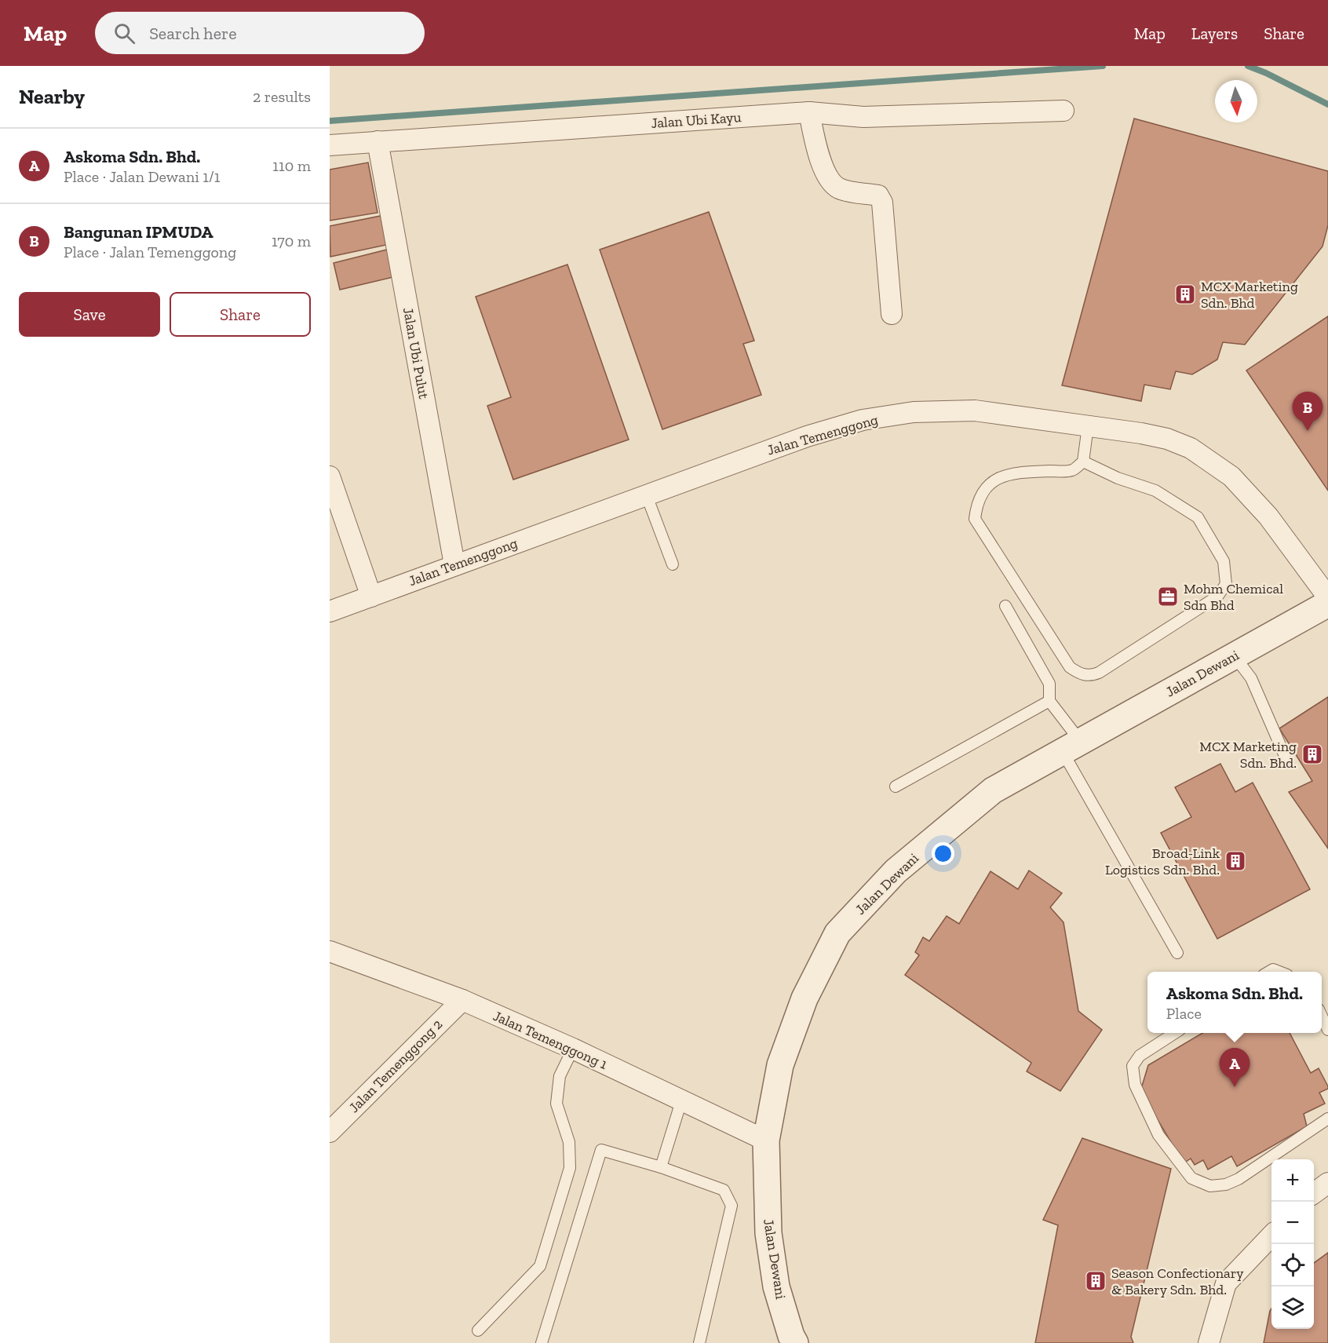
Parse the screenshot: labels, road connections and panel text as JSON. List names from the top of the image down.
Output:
{
  "streets": {
    "street": [
      "Jalan Ubi Kayu",
      "Jalan Ubi Pulut",
      "Jalan Temenggong",
      "Jalan Dewani",
      "Jalan Temenggong 1",
      "Jalan Temenggong 2"
    ]
  },
  "crossings": [
    ["Jalan Ubi Kayu", "Jalan Ubi Pulut"],
    ["Jalan Ubi Pulut", "Jalan Temenggong"],
    ["Jalan Dewani", "Jalan Temenggong 1"],
    ["Jalan Temenggong 1", "Jalan Temenggong 2"]
  ],
  "places": {
    "building": [
      "MCX Marketing Sdn. Bhd",
      "MCX Marketing Sdn. Bhd.",
      "Broad-Link Logistics Sdn. Bhd.",
      "Season Confectionary & Bakery Sdn. Bhd."
    ],
    "office": ["Mohm Chemical Sdn Bhd"]
  },
  "north": "bottom",
  "page": {
    "header": "Map",
    "search": "Search here",
    "nav": ["Map", "Layers", "Share"],
    "heading": ["Nearby", "2 results"],
    "list": [
      {
        "mark": "A",
        "name": "Askoma Sdn. Bhd.",
        "note": "Place · Jalan Dewani 1/1",
        "value": "110 m"
      },
      {
        "mark": "B",
        "name": "Bangunan IPMUDA",
        "note": "Place · Jalan Temenggong",
        "value": "170 m"
      }
    ],
    "buttons": ["Save", "Share"],
    "pins": ["B", "A"],
    "popup": ["Askoma Sdn. Bhd.", "Place"],
    "map_buttons": ["+", "−"]
  }
}
